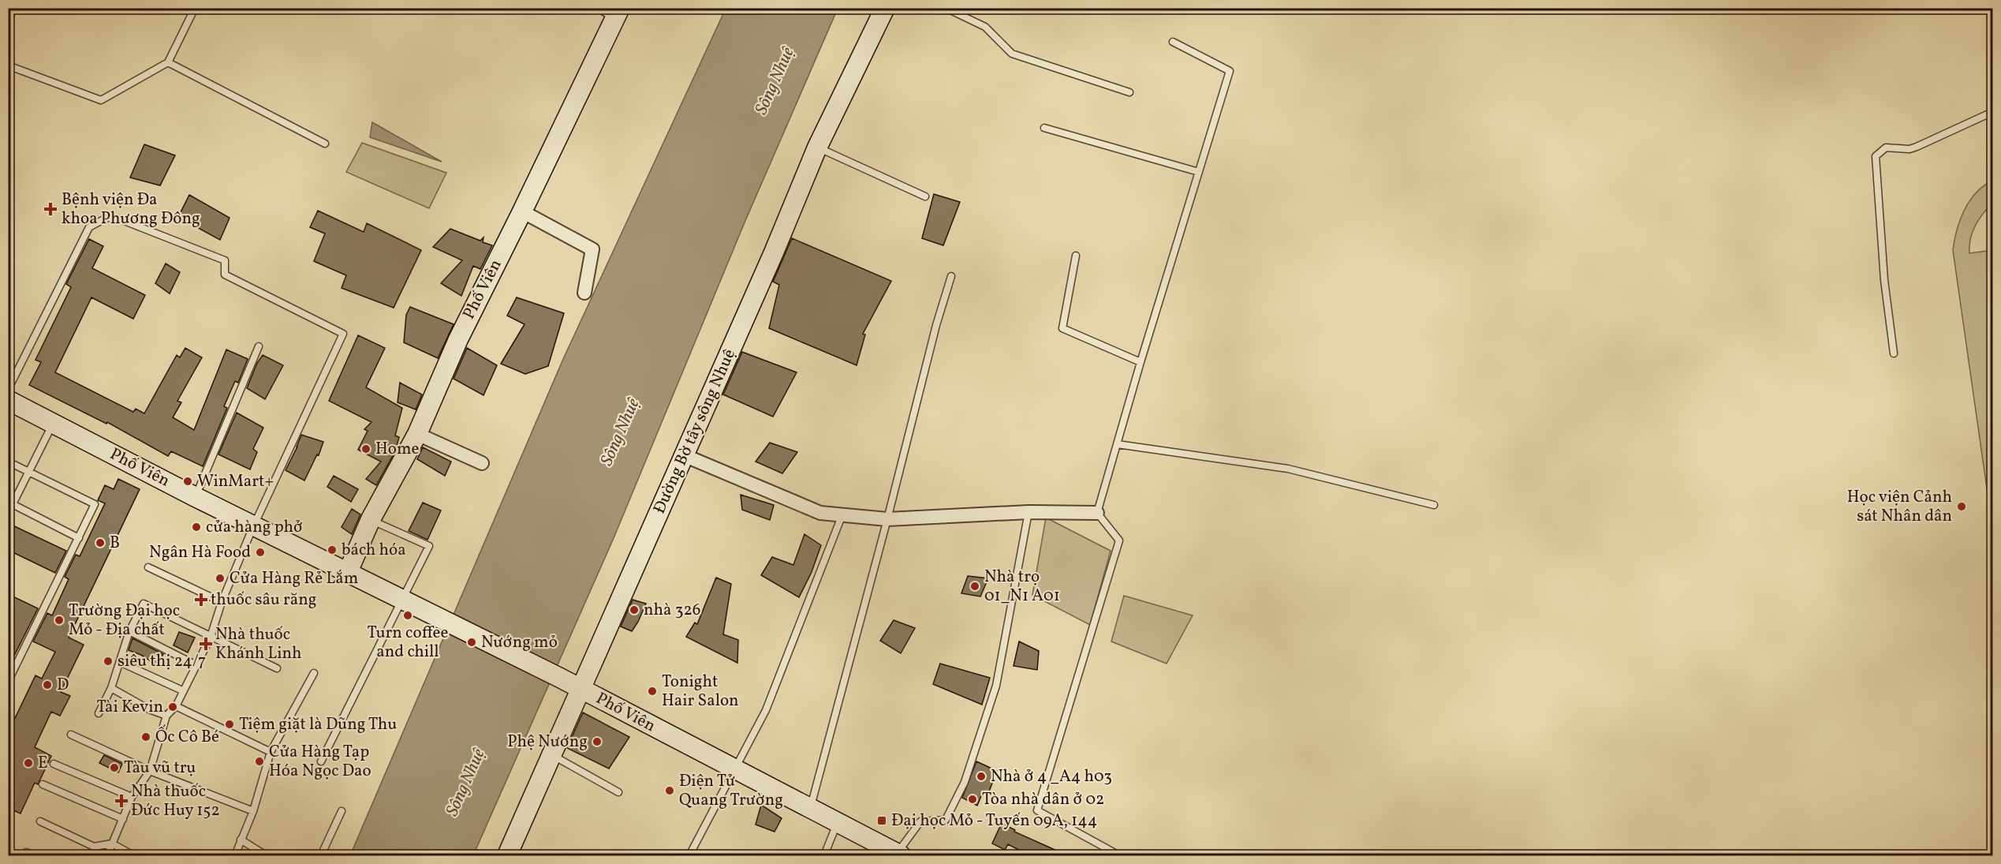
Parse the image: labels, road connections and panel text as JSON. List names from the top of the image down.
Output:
{
  "streets": {
    "street": ["Phố Viên", "Đường Bờ tây sông Nhuệ"]
  },
  "crossings": [
    ["Phố Viên", "Đường Bờ tây sông Nhuệ"]
  ],
  "water": ["Sông Nhuệ"],
  "places": {
    "health": [
      "Bệnh viện Đa khoa Phương Đông",
      "thuốc sâu răng",
      "Nhà thuốc Khánh Linh",
      "Nhà thuốc Đức Huy 152"
    ],
    "other": [
      "Home",
      "WinMart+",
      "Học viện Cảnh sát Nhân dân",
      "cửa hàng phở",
      "B",
      "bách hóa",
      "Ngân Hà Food",
      "Cửa Hàng Rẻ Lắm",
      "Nhà trọ 01_N1 A01",
      "nhà 326",
      "Turn coffee and chill",
      "Trường Đại học Mỏ - Địa chất",
      "Nướng mỏ",
      "siêu thị 24/7",
      "D",
      "Tonight Hair Salon",
      "Tài Kevin",
      "Tiệm giặt là Dũng Thu",
      "Ốc Cô Bé",
      "Phệ Nướng",
      "Cửa Hàng Tạp Hóa Ngọc Dao",
      "E",
      "Tàu vũ trụ",
      "Nhà ở 4 _A4 h03",
      "Điện Tử Quang Trường",
      "Tòa nhà dân ở 02"
    ],
    "transit": ["Đại học Mỏ - Tuyến 09A, 144"]
  }
}
